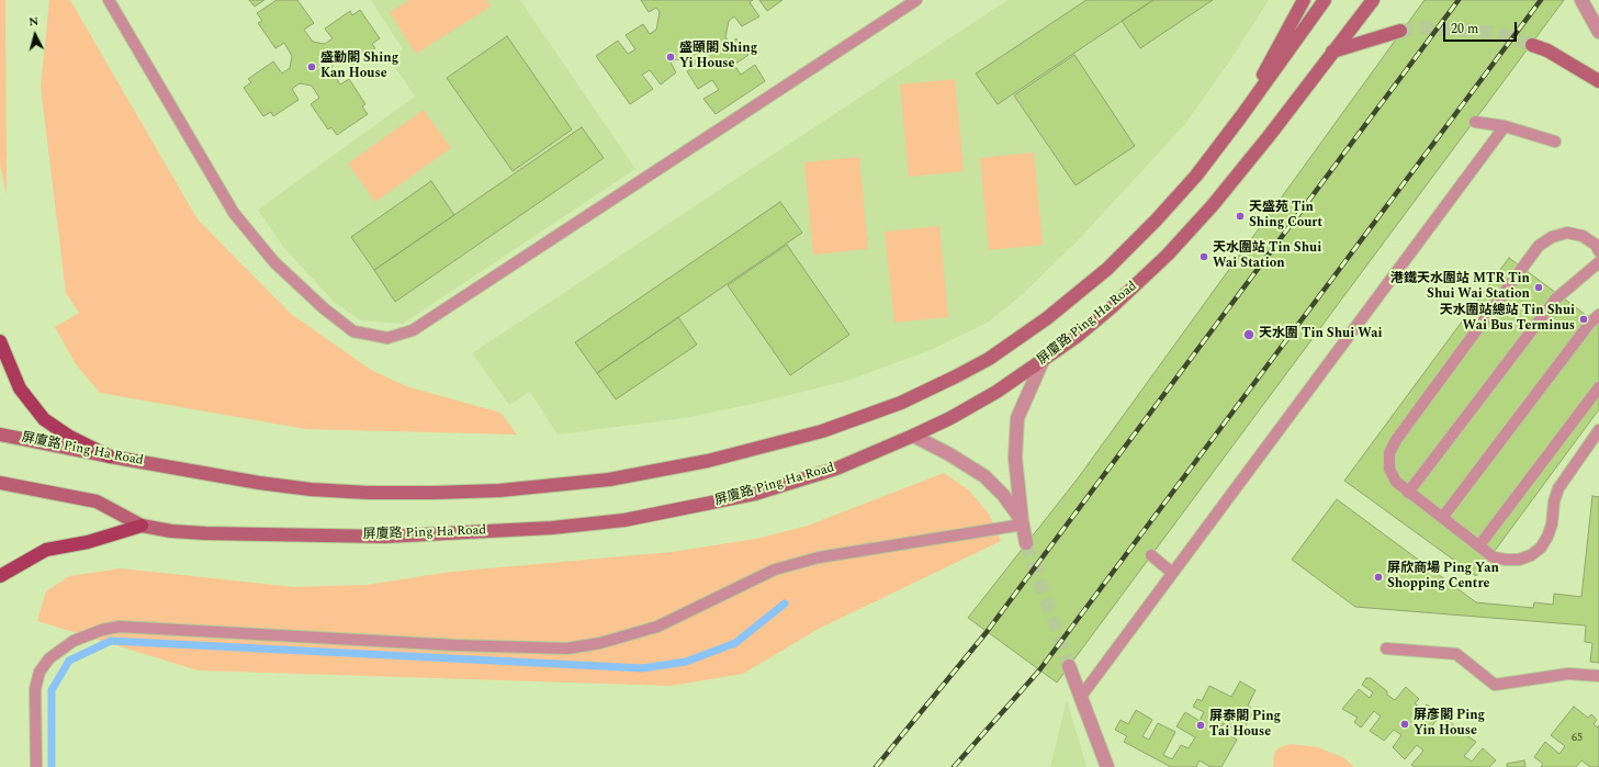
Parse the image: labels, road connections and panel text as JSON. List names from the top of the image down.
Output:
{
  "streets": {
    "main road": ["屏廈路 Ping Ha Road"]
  },
  "places": [
    "盛頤閣 Shing Yi House",
    "盛勤閣 Shing Kan House",
    "天盛苑 Tin Shing Court",
    "天水圍站 Tin Shui Wai Station",
    "港鐵天水圍站 MTR Tin Shui Wai Station",
    "天水圍站總站 Tin Shui Wai Bus Terminus",
    "天水圍 Tin Shui Wai",
    "屏欣商場 Ping Yan Shopping Centre",
    "屏彥閣 Ping Yin House",
    "屏泰閣 Ping Tai House"
  ],
  "house_numbers": ["65"],
  "scale_bar": "20 m",
  "north": "top"
}
